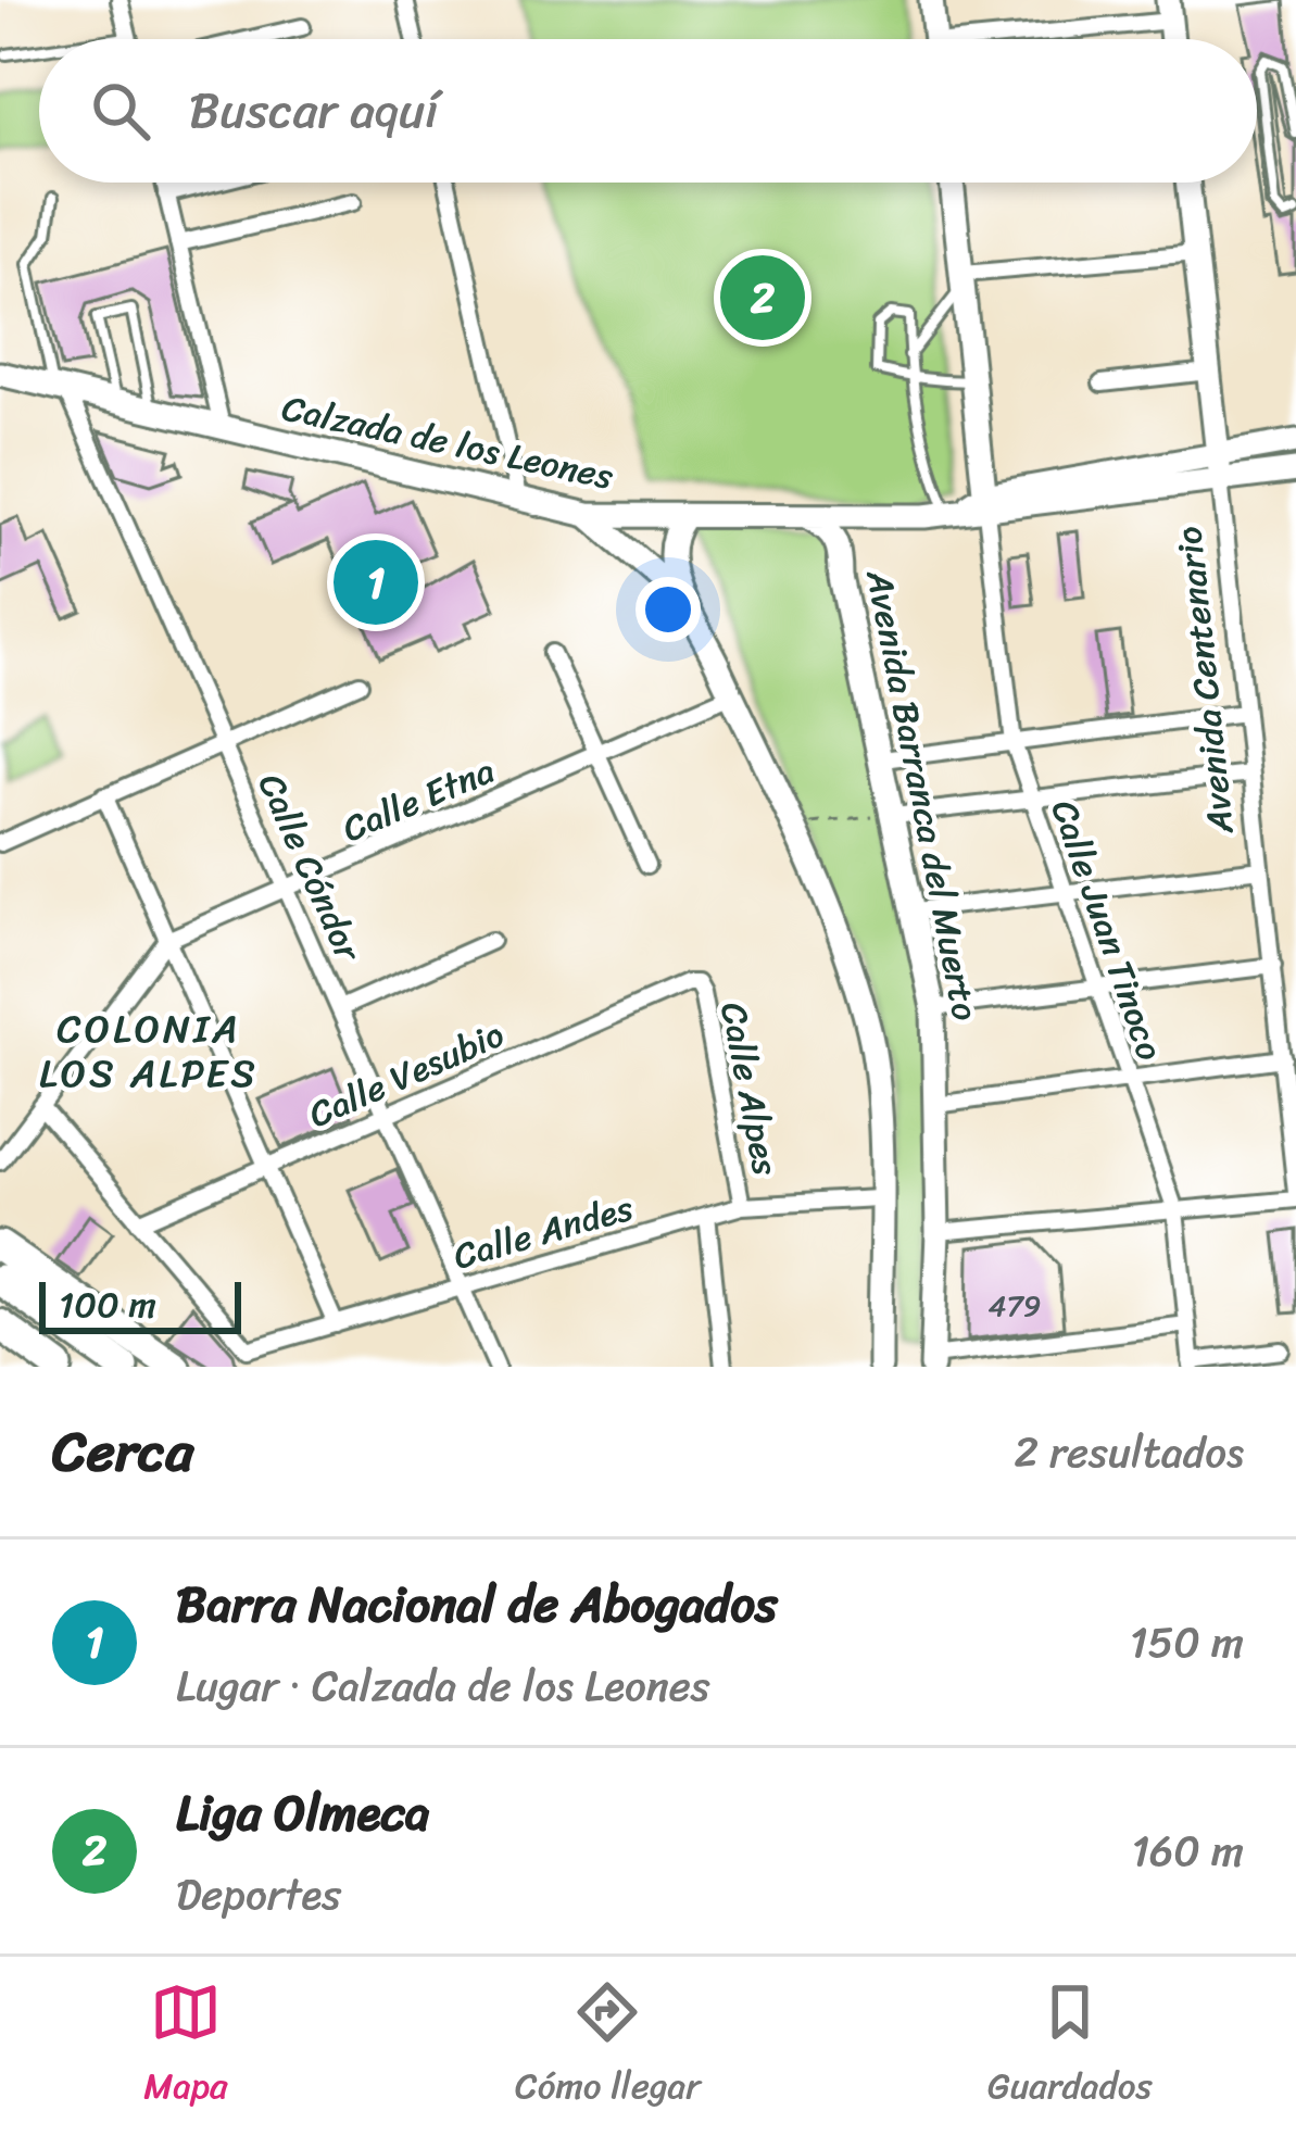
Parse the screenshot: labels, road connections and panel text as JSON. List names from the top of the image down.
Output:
{
  "streets": {
    "main road": ["Calzada de los Leones", "Avenida Centenario", "Avenida Barranca del Muerto"],
    "street": [
      "Calle Etna",
      "Calle Cóndor",
      "Calle Juan Tinoco",
      "Calle Vesubio",
      "Calle Alpes",
      "Calle Andes"
    ]
  },
  "crossings": [
    ["Calzada de los Leones", "Avenida Centenario"],
    ["Calzada de los Leones", "Avenida Barranca del Muerto"],
    ["Calzada de los Leones", "Calle Cóndor"],
    ["Calzada de los Leones", "Calle Juan Tinoco"],
    ["Calle Etna", "Calle Cóndor"],
    ["Calle Cóndor", "Calle Vesubio"],
    ["Calle Cóndor", "Calle Andes"],
    ["Calle Vesubio", "Calle Alpes"],
    ["Calle Alpes", "Calle Andes"]
  ],
  "districts": ["COLONIA LOS ALPES"],
  "house_numbers": ["479"],
  "scale_bar": "100 m",
  "page": {
    "search": "Buscar aquí",
    "pins": ["2", "1"],
    "scale": "100 m",
    "heading": ["Cerca", "2 resultados"],
    "list": [
      {
        "mark": "1",
        "name": "Barra Nacional de Abogados",
        "note": "Lugar · Calzada de los Leones",
        "value": "150 m"
      },
      {
        "mark": "2",
        "name": "Liga Olmeca",
        "note": "Deportes",
        "value": "160 m"
      }
    ],
    "nav": ["Mapa", "Cómo llegar", "Guardados"]
  }
}
